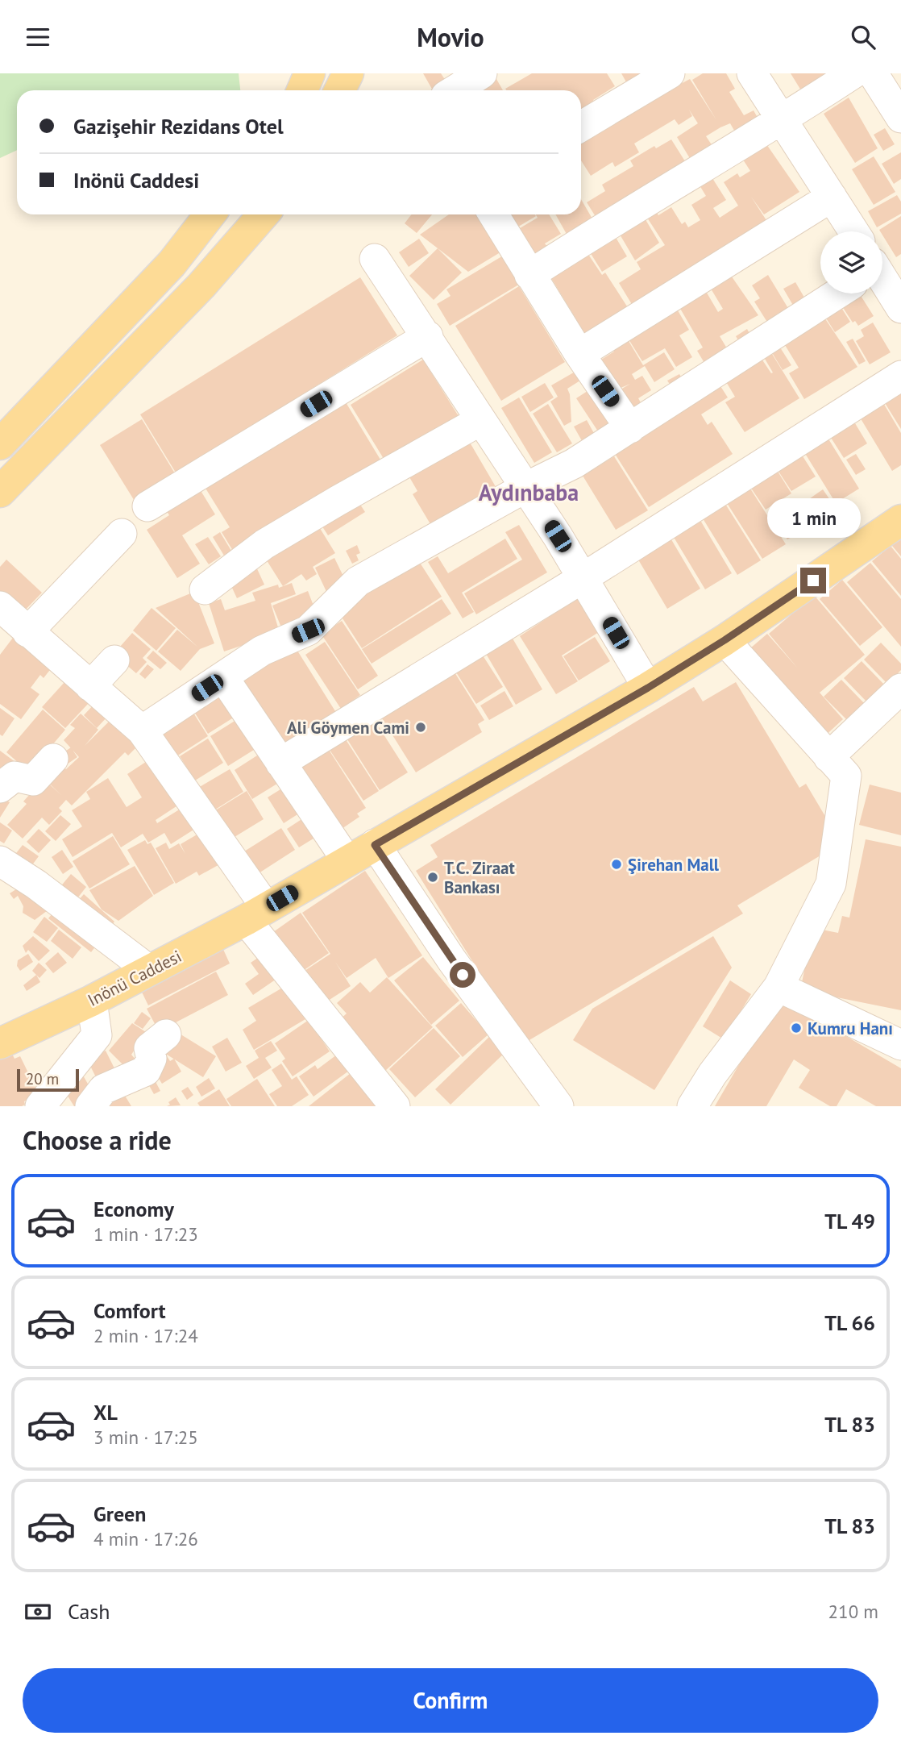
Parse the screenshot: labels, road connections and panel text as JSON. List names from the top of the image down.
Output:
{
  "streets": {
    "main road": ["Inönü Caddesi"]
  },
  "districts": ["Aydınbaba"],
  "places": [
    "Ali Göymen Cami",
    "Şirehan Mall",
    "T.C. Ziraat Bankası",
    "Kumru Hanı"
  ],
  "scale_bar": "20 m",
  "page": {
    "header": "Movio",
    "banner": ["Gazişehir Rezidans Otel", "Inönü Caddesi"],
    "bubble": "1 min",
    "scale": "20 m",
    "heading": "Choose a ride",
    "list": [
      {
        "name": "Economy",
        "note": "1 min · 17:23",
        "value": "TL 49"
      },
      {
        "name": "Comfort",
        "note": "2 min · 17:24",
        "value": "TL 66"
      },
      {
        "name": "XL",
        "note": "3 min · 17:25",
        "value": "TL 83"
      },
      {
        "name": "Green",
        "note": "4 min · 17:26",
        "value": "TL 83"
      }
    ],
    "pay": ["Cash", "210 m"],
    "buttons": "Confirm"
  }
}
